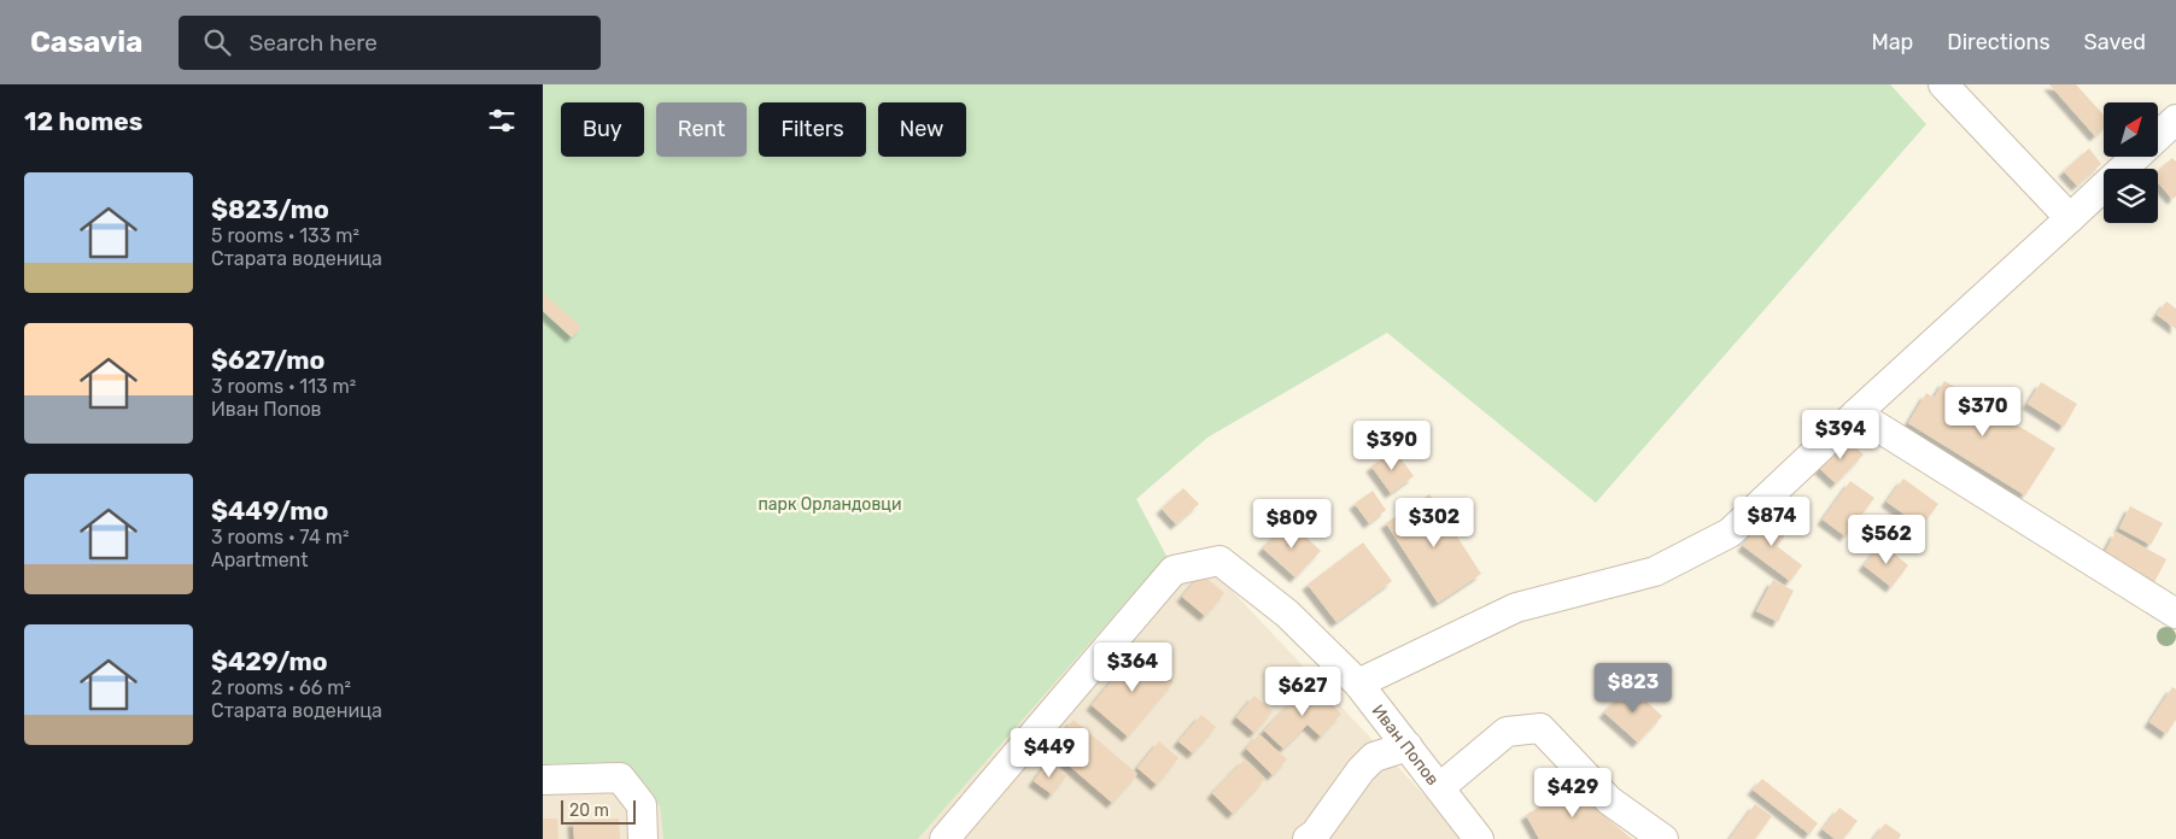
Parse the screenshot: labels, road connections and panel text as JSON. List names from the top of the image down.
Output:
{
  "streets": {
    "street": ["Иван Попов"]
  },
  "parks": ["парк Орландовци"],
  "scale_bar": "20 m",
  "north": "top right",
  "page": {
    "header": "Casavia",
    "search": "Search here",
    "nav": ["Map", "Directions", "Saved"],
    "heading": "12 homes",
    "chip": [
      "Buy",
      "Rent",
      "Filters",
      "New"
    ],
    "list": [
      {
        "name": "$823/mo",
        "note": "5 rooms · 133 m² · Старата воденица"
      },
      {
        "name": "$627/mo",
        "note": "3 rooms · 113 m² · Иван Попов"
      },
      {
        "name": "$449/mo",
        "note": "3 rooms · 74 m² · Apartment"
      },
      {
        "name": "$429/mo",
        "note": "2 rooms · 66 m² · Старата воденица"
      }
    ],
    "price": [
      "$370",
      "$394",
      "$390",
      "$874",
      "$302",
      "$809",
      "$562",
      "$364",
      "$823",
      "$627",
      "$449",
      "$429"
    ],
    "scale": "20 m"
  }
}
